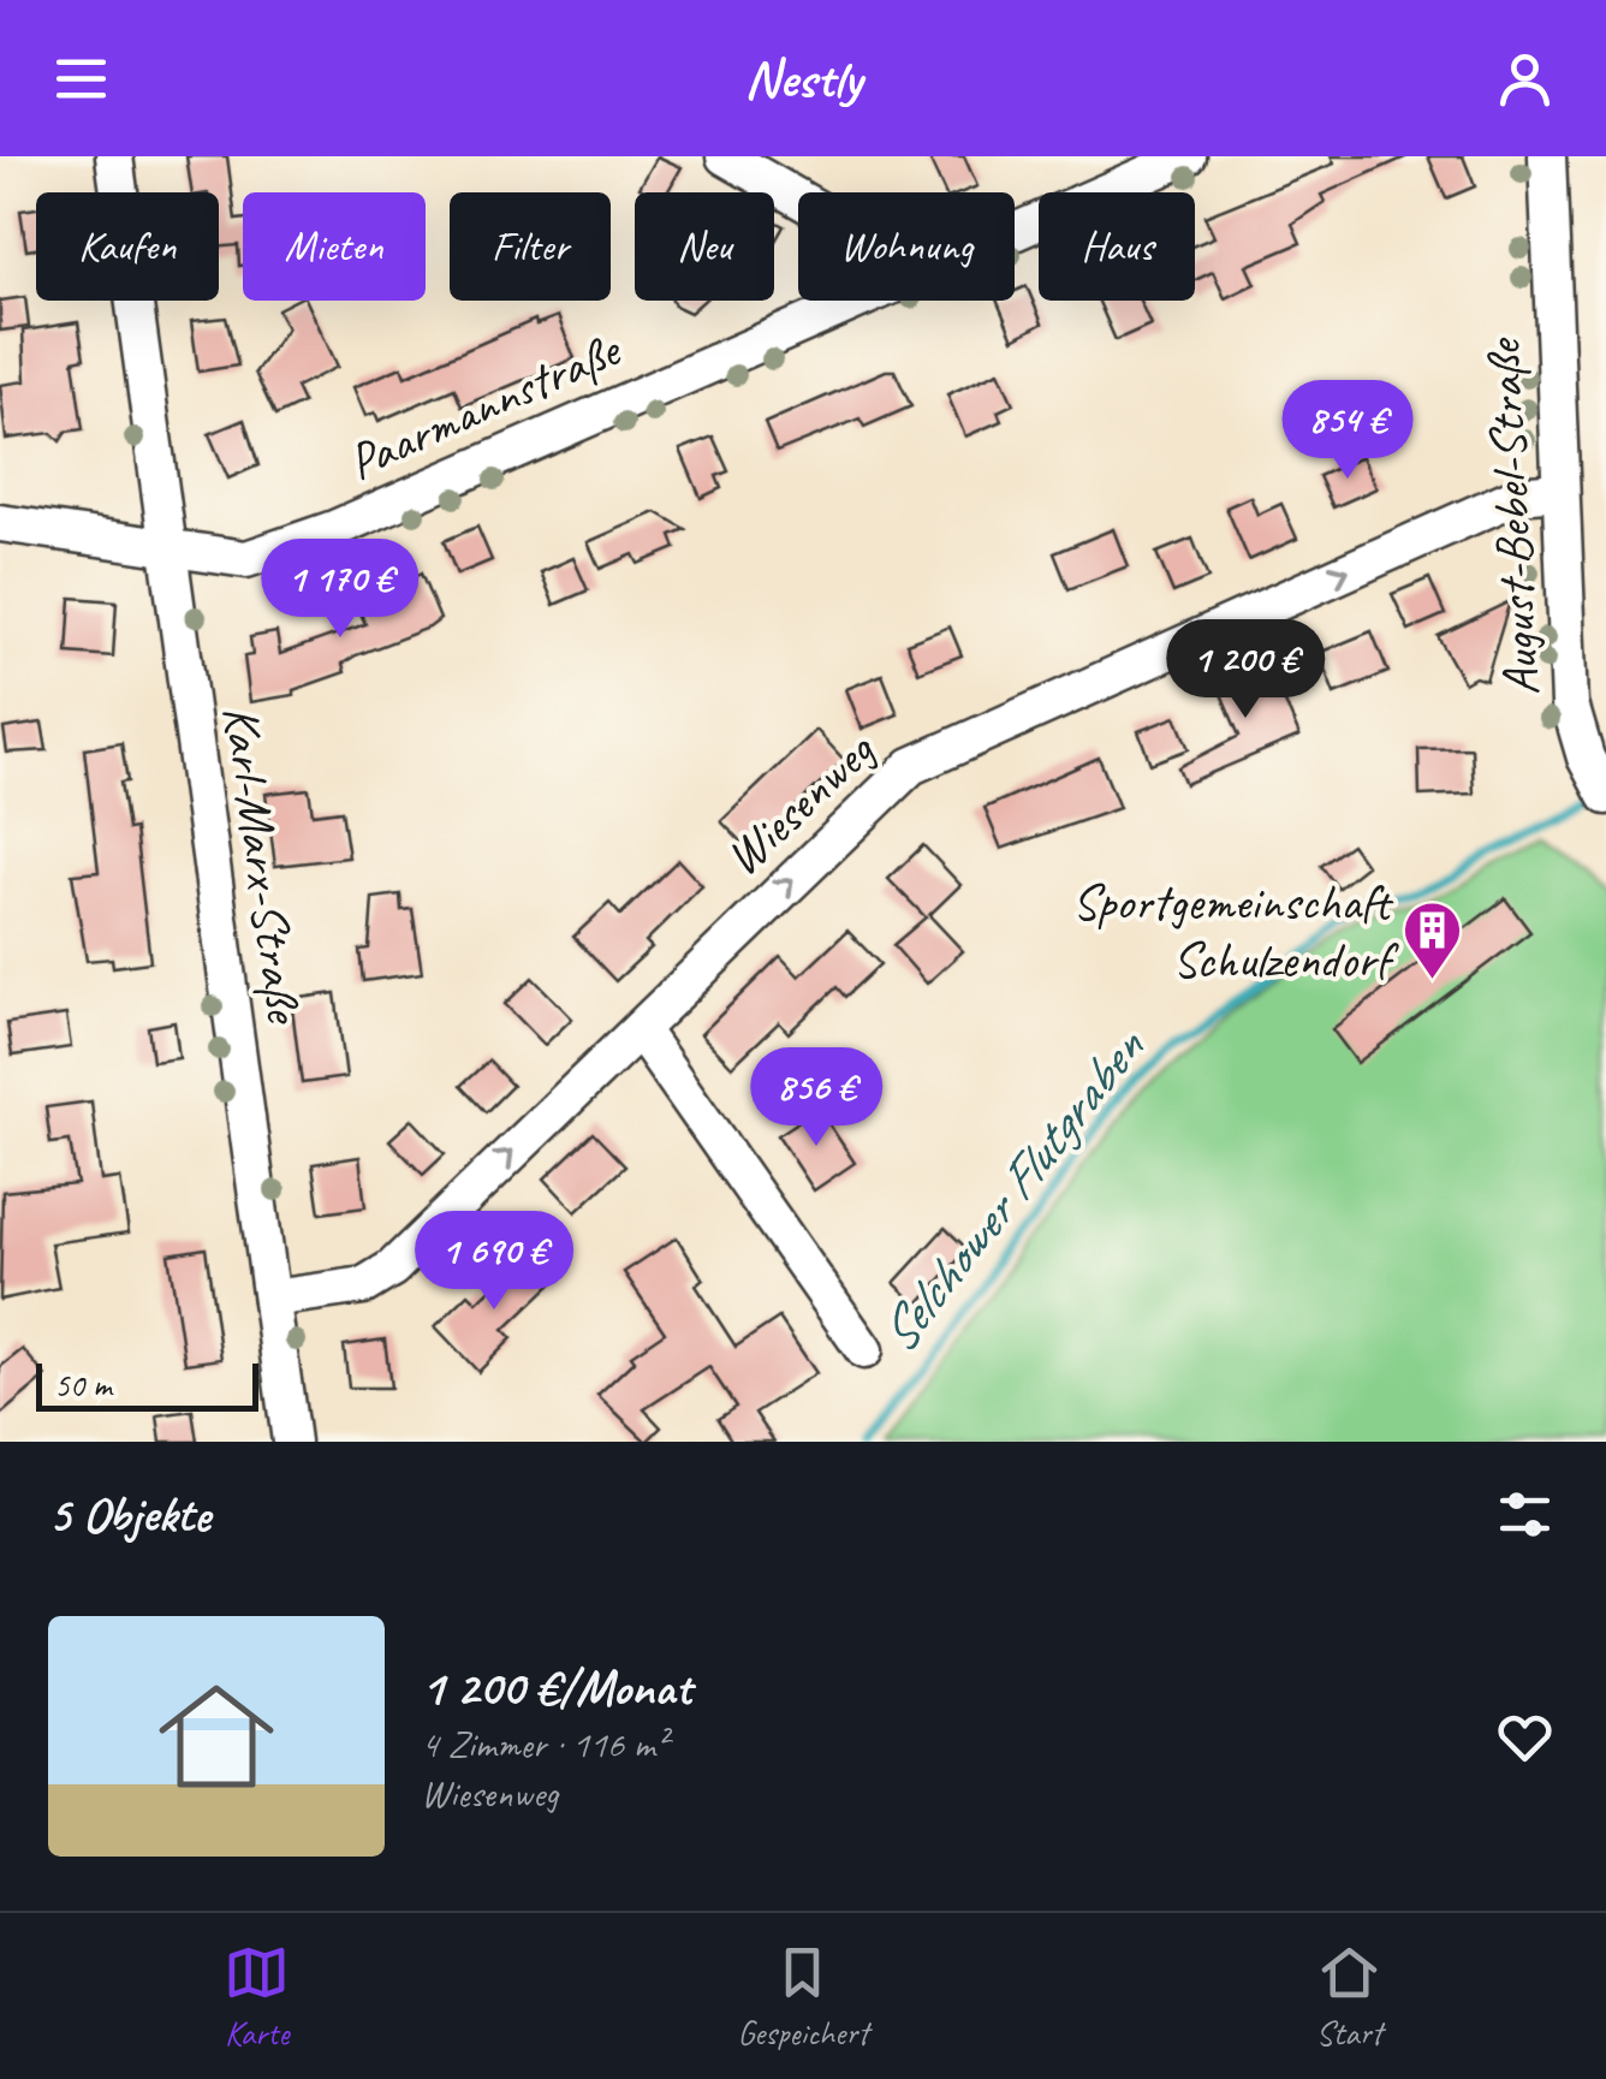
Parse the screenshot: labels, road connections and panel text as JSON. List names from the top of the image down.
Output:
{
  "streets": {
    "street": [
      "Paarmannstraße",
      "August-Bebel-Straße",
      "Wiesenweg",
      "Karl-Marx-Straße"
    ]
  },
  "crossings": [
    ["Paarmannstraße", "Karl-Marx-Straße"],
    ["August-Bebel-Straße", "Wiesenweg"],
    ["Wiesenweg", "Karl-Marx-Straße"]
  ],
  "one_way": ["Wiesenweg"],
  "water": ["Selchower Flutgraben"],
  "places": {
    "building": ["Sportgemeinschaft Schulzendorf"]
  },
  "scale_bar": "50 m",
  "page": {
    "header": "Nestly",
    "chip": [
      "Kaufen",
      "Mieten",
      "Filter",
      "Neu",
      "Wohnung",
      "Haus"
    ],
    "price": [
      "854 €",
      "1 170 €",
      "1 200 €",
      "856 €",
      "1 690 €"
    ],
    "scale": "50 m",
    "heading": "5 Objekte",
    "list": [
      {
        "name": "1 200 €/Monat",
        "note": "4 Zimmer · 116 m² · Wiesenweg"
      }
    ],
    "tabs": ["Karte", "Gespeichert", "Start"]
  }
}
